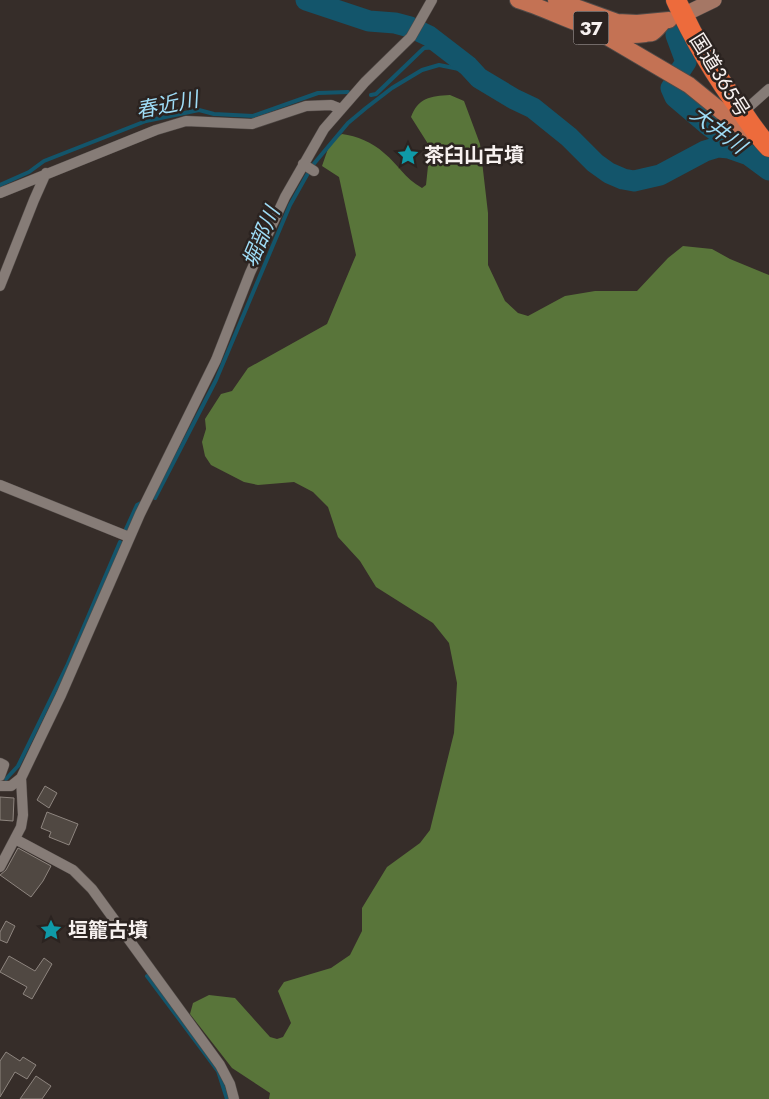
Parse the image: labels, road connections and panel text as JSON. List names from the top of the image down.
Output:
{
  "streets": {
    "highway": ["国道365号"],
    "main road": ["37"]
  },
  "crossings": [
    ["37", "国道365号"]
  ],
  "water": ["春近川", "大井川", "堀部川"],
  "places": {
    "place": ["茶臼山古墳", "垣籠古墳"]
  }
}
